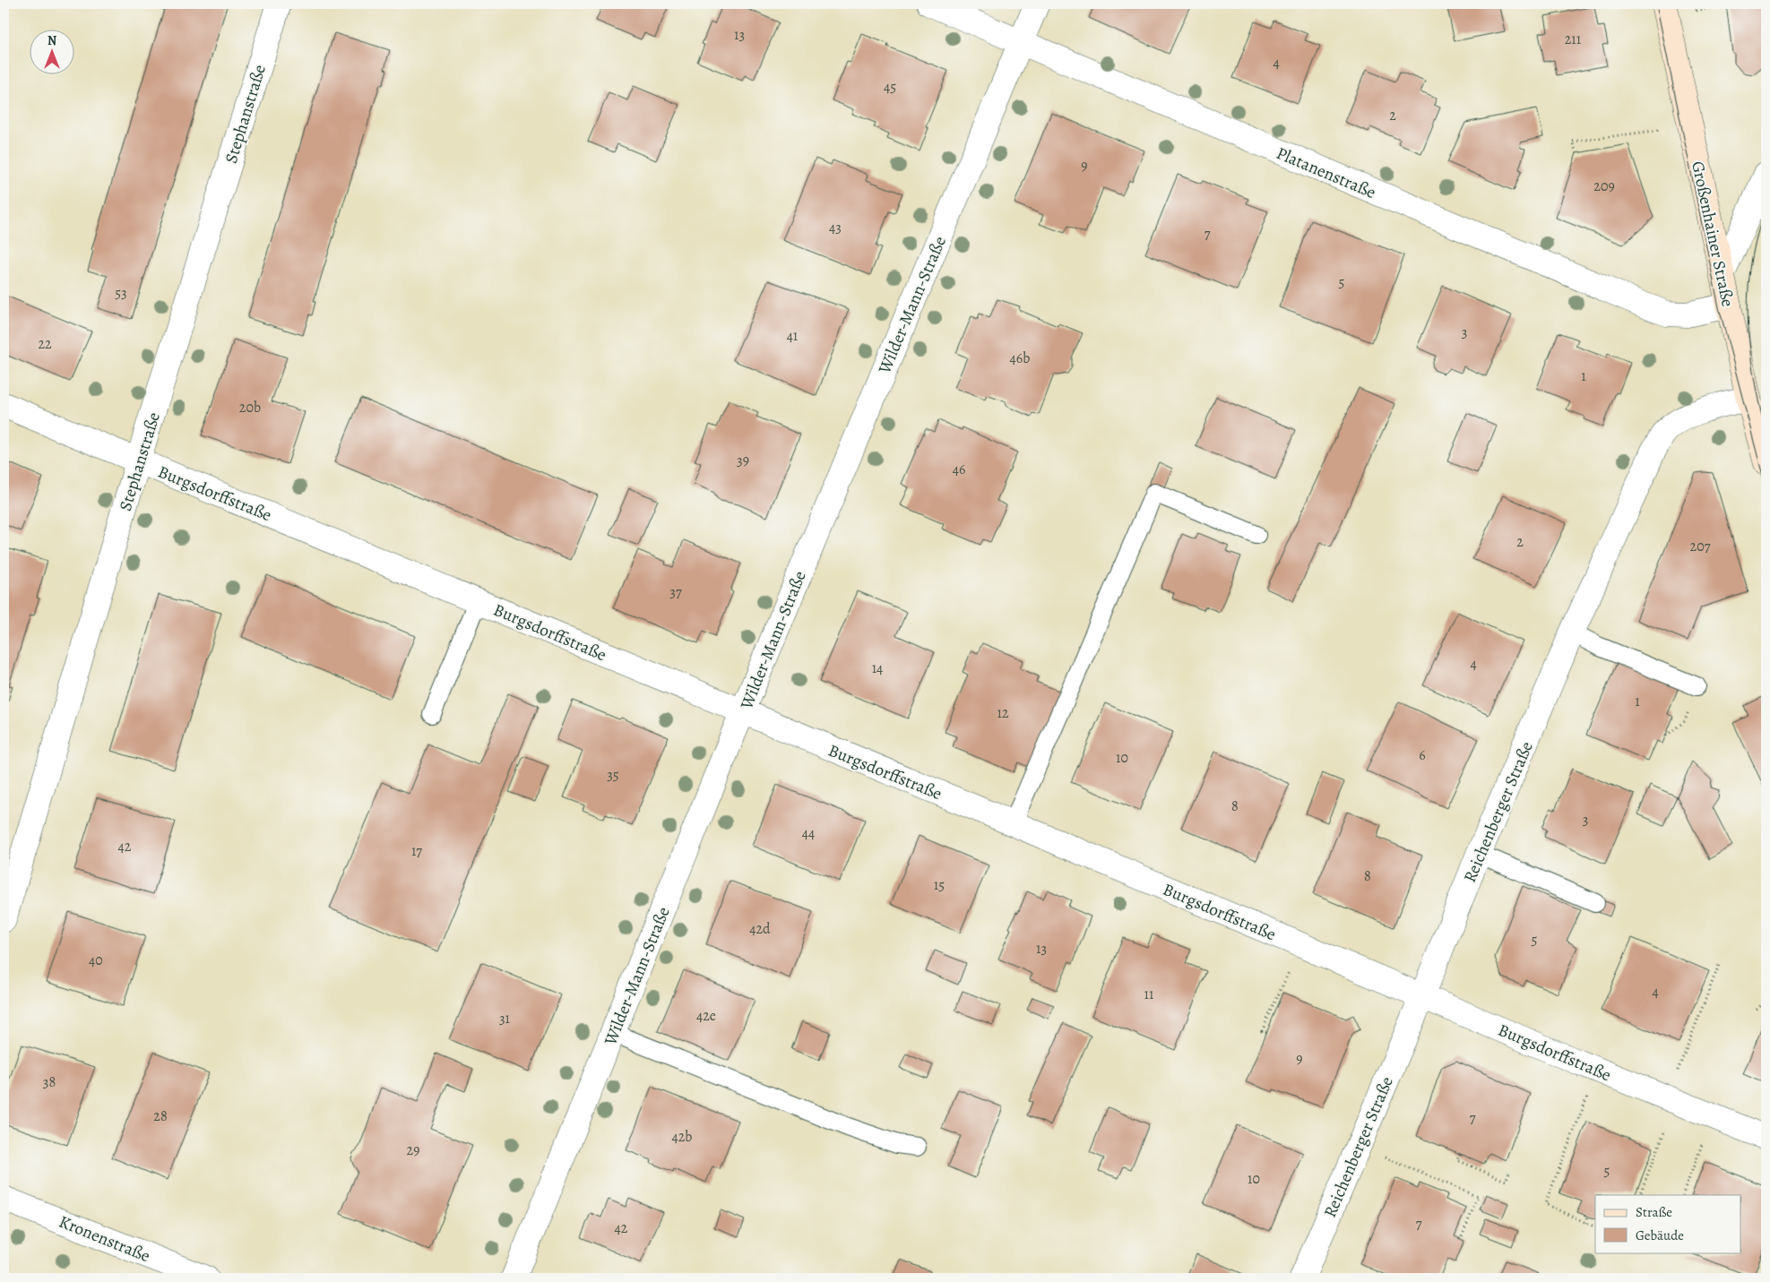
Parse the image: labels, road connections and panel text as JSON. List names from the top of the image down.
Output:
{
  "streets": {
    "main road": ["Großenhainer Straße"],
    "street": [
      "Stephanstraße",
      "Platanenstraße",
      "Wilder-Mann-Straße",
      "Burgsdorffstraße",
      "Reichenberger Straße",
      "Kronenstraße"
    ]
  },
  "crossings": [
    ["Stephanstraße", "Burgsdorffstraße"],
    ["Platanenstraße", "Großenhainer Straße"],
    ["Platanenstraße", "Wilder-Mann-Straße"],
    ["Großenhainer Straße", "Reichenberger Straße"],
    ["Wilder-Mann-Straße", "Burgsdorffstraße"],
    ["Burgsdorffstraße", "Reichenberger Straße"]
  ],
  "house_numbers": [
    "13",
    "211",
    "4",
    "45",
    "2",
    "9",
    "209",
    "43",
    "7",
    "5",
    "53",
    "3",
    "41",
    "22",
    "46b",
    "1",
    "20b",
    "39",
    "46",
    "2",
    "207",
    "37",
    "4",
    "14",
    "1",
    "12",
    "6",
    "10",
    "35",
    "8",
    "3",
    "44",
    "42",
    "17",
    "8",
    "15",
    "42d",
    "5",
    "13",
    "40",
    "4",
    "11",
    "42e",
    "31",
    "9",
    "38",
    "28",
    "7",
    "42b",
    "29",
    "5",
    "10",
    "7",
    "42"
  ],
  "legend": ["Straße", "Gebäude"],
  "north": "top"
}
